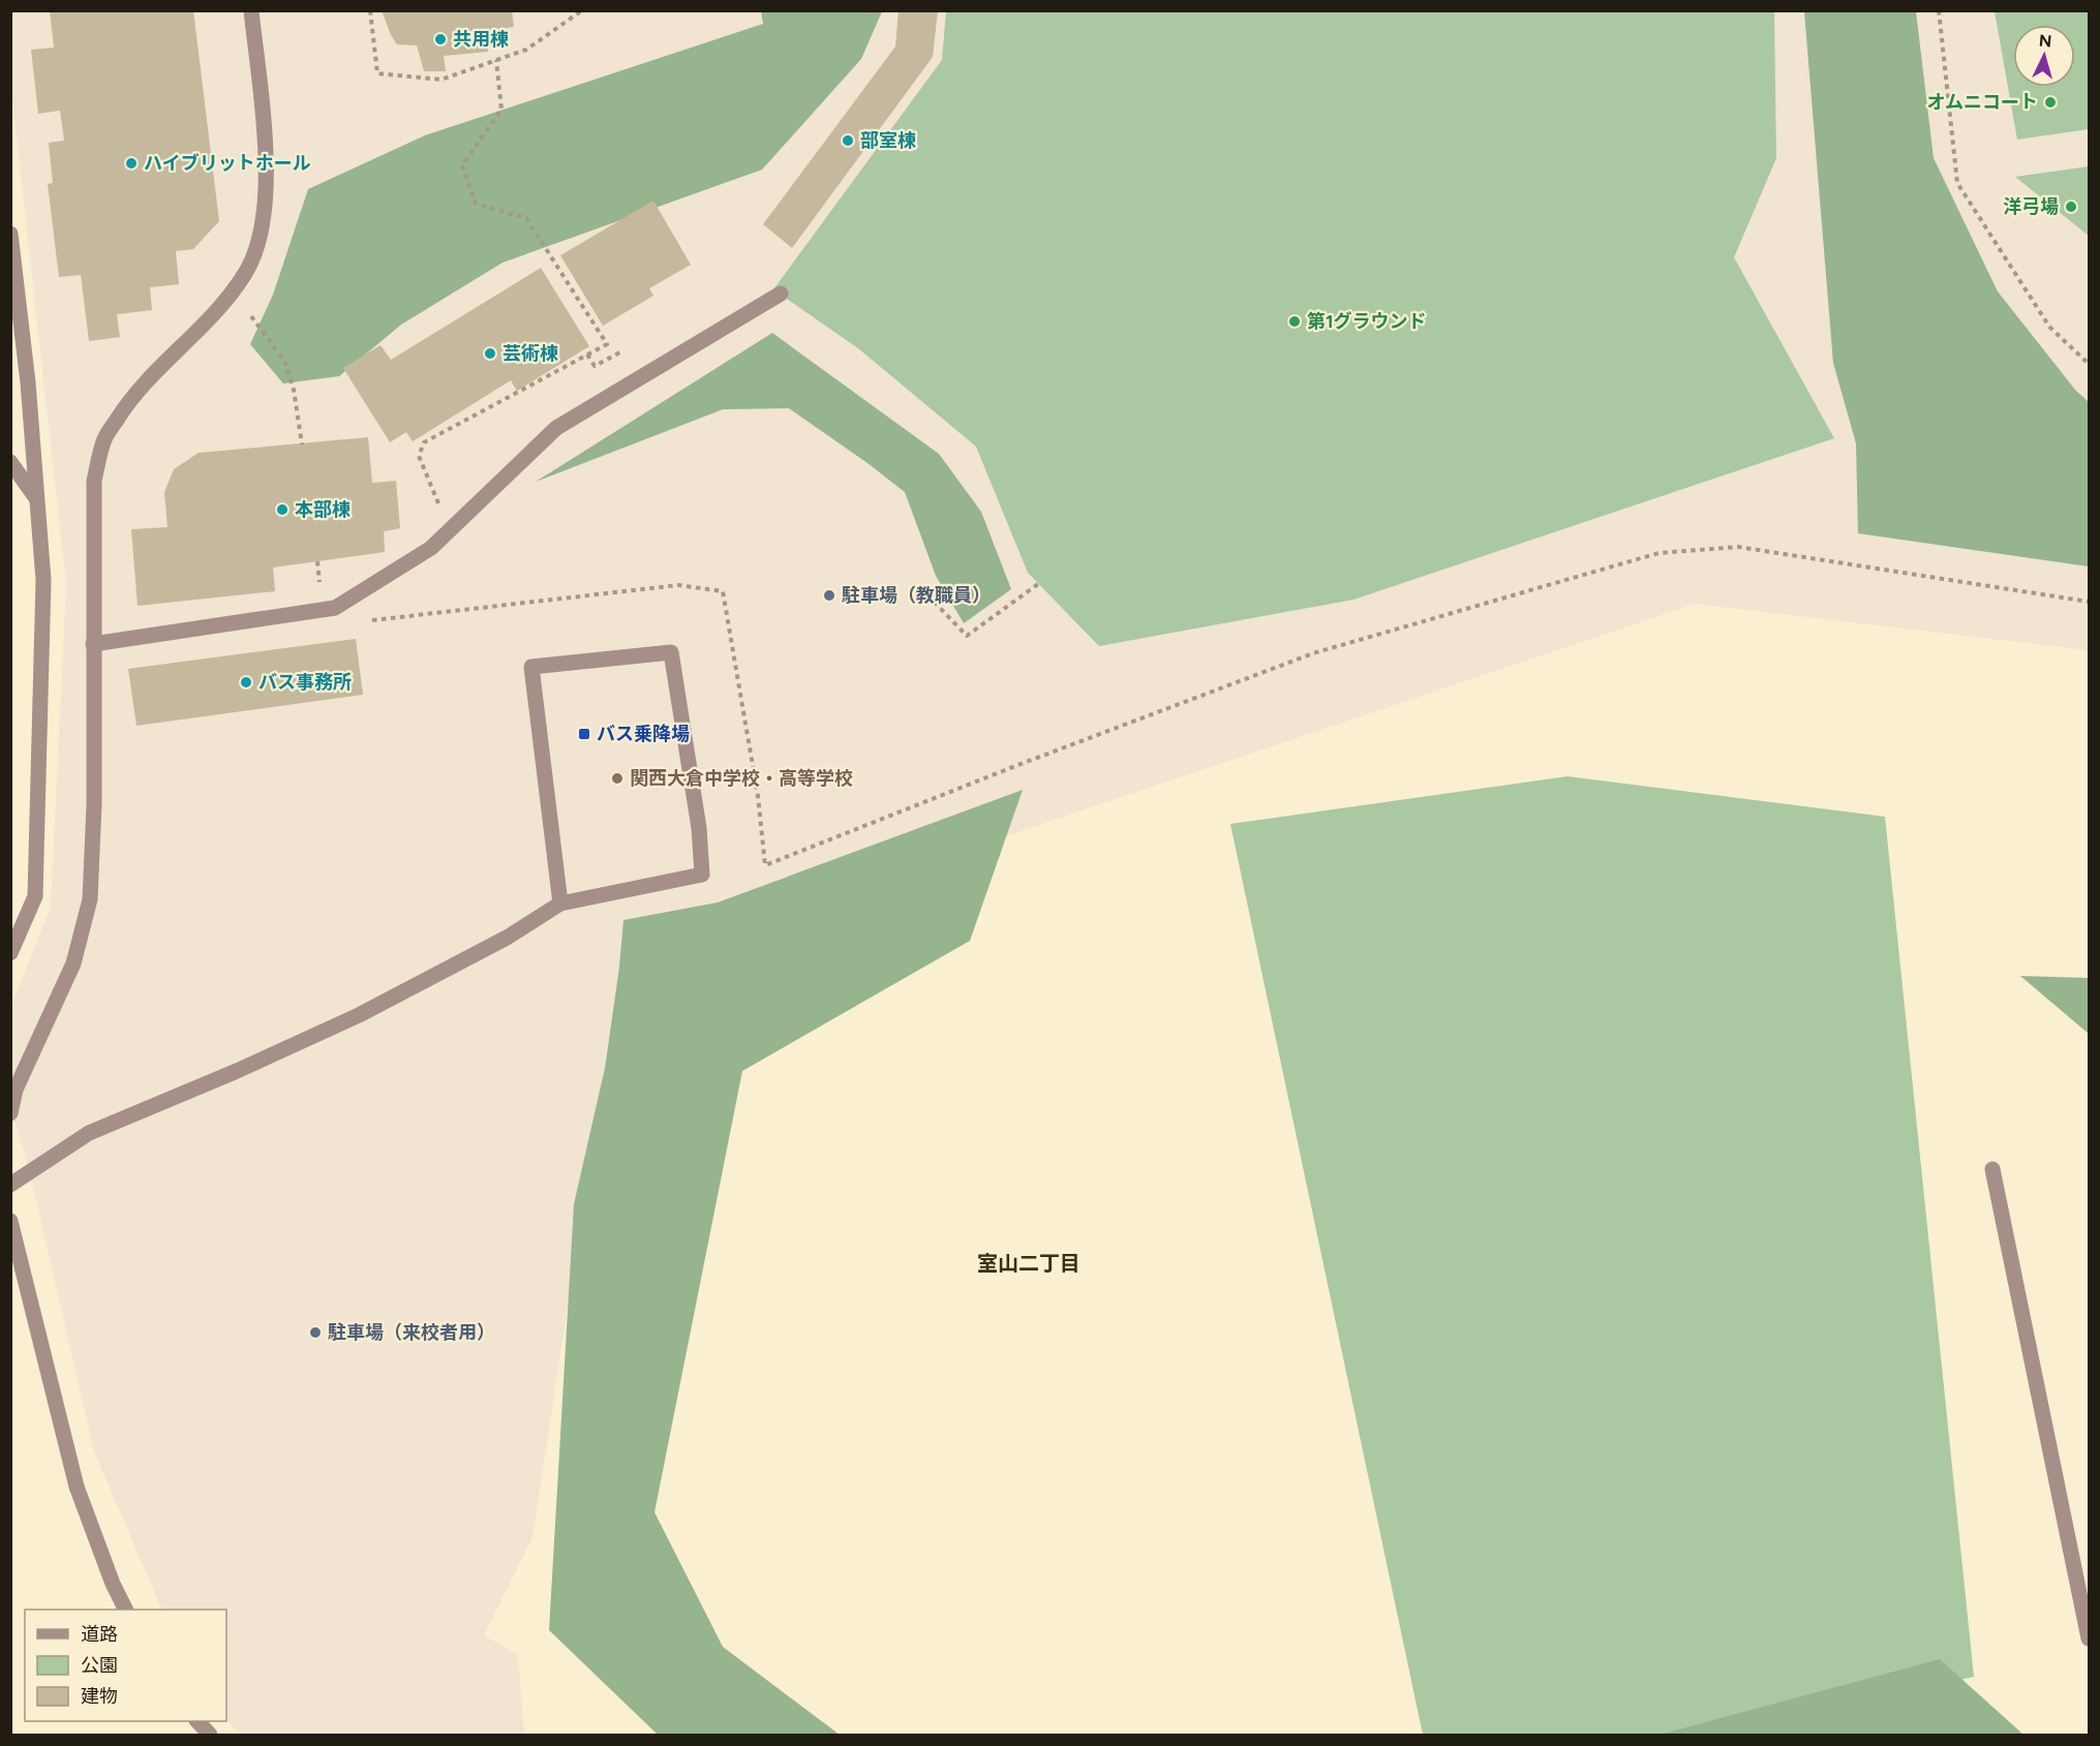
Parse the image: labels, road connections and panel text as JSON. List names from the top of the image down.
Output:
{
  "districts": ["室山二丁目"],
  "places": {
    "other": [
      "共用棟",
      "オムニコート",
      "部室棟",
      "ハイブリットホール",
      "洋弓場",
      "第1グラウンド",
      "芸術棟",
      "本部棟",
      "駐車場（教職員）",
      "バス事務所",
      "関西大倉中学校・高等学校",
      "駐車場（来校者用）"
    ],
    "transit": ["バス乗降場"]
  },
  "legend": ["道路", "公園", "建物"],
  "north": "top"
}
